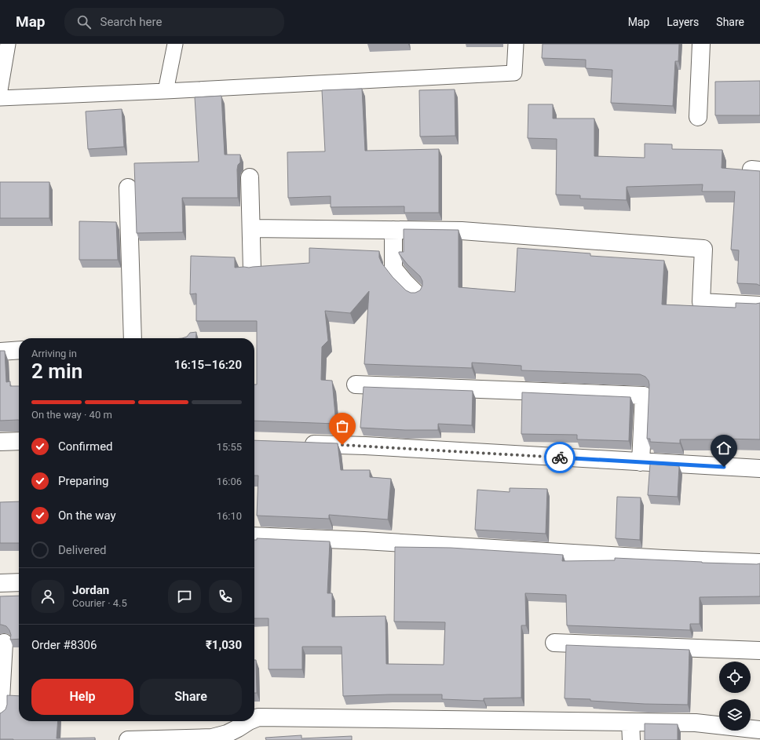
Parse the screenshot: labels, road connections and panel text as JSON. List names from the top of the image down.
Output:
{
  "page": {
    "header": "Map",
    "search": "Search here",
    "nav": ["Map", "Layers", "Share"],
    "heading": ["2 min", "Arriving in", "16:15–16:20"],
    "panel": [
      "Jordan",
      "Courier · 4.5",
      "Order #8306",
      "₹1,030"
    ],
    "bar": "On the way · 40 m",
    "list": [
      ["Confirmed", "15:55"],
      ["Preparing", "16:06"],
      ["On the way", "16:10"],
      "Delivered"
    ],
    "buttons": ["Help", "Share"]
  }
}
